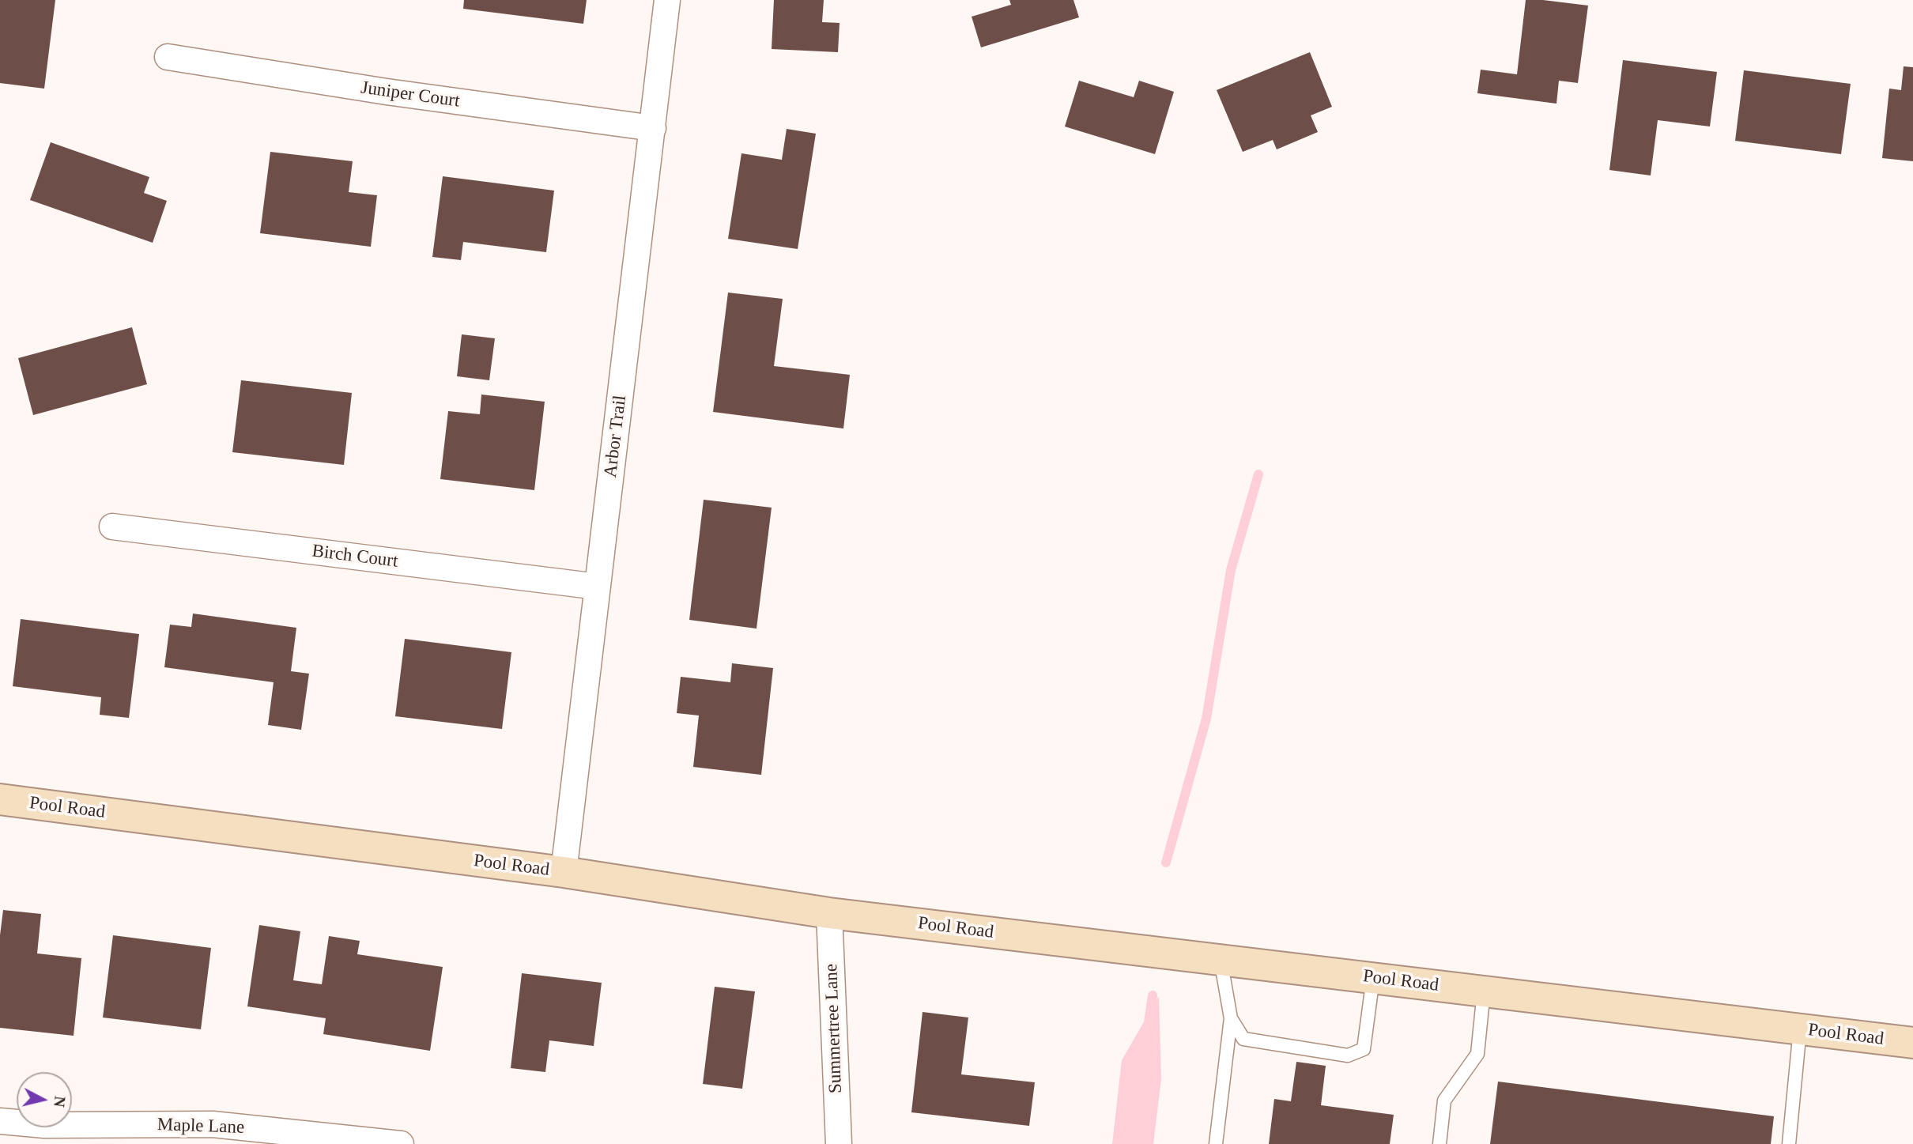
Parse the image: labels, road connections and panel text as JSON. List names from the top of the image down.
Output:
{
  "streets": {
    "main road": ["Pool Road"],
    "street": [
      "Juniper Court",
      "Arbor Trail",
      "Birch Court",
      "Summertree Lane",
      "Maple Lane"
    ]
  },
  "crossings": [
    ["Juniper Court", "Arbor Trail"],
    ["Arbor Trail", "Birch Court"],
    ["Arbor Trail", "Pool Road"],
    ["Pool Road", "Summertree Lane"]
  ],
  "north": "right"
}
